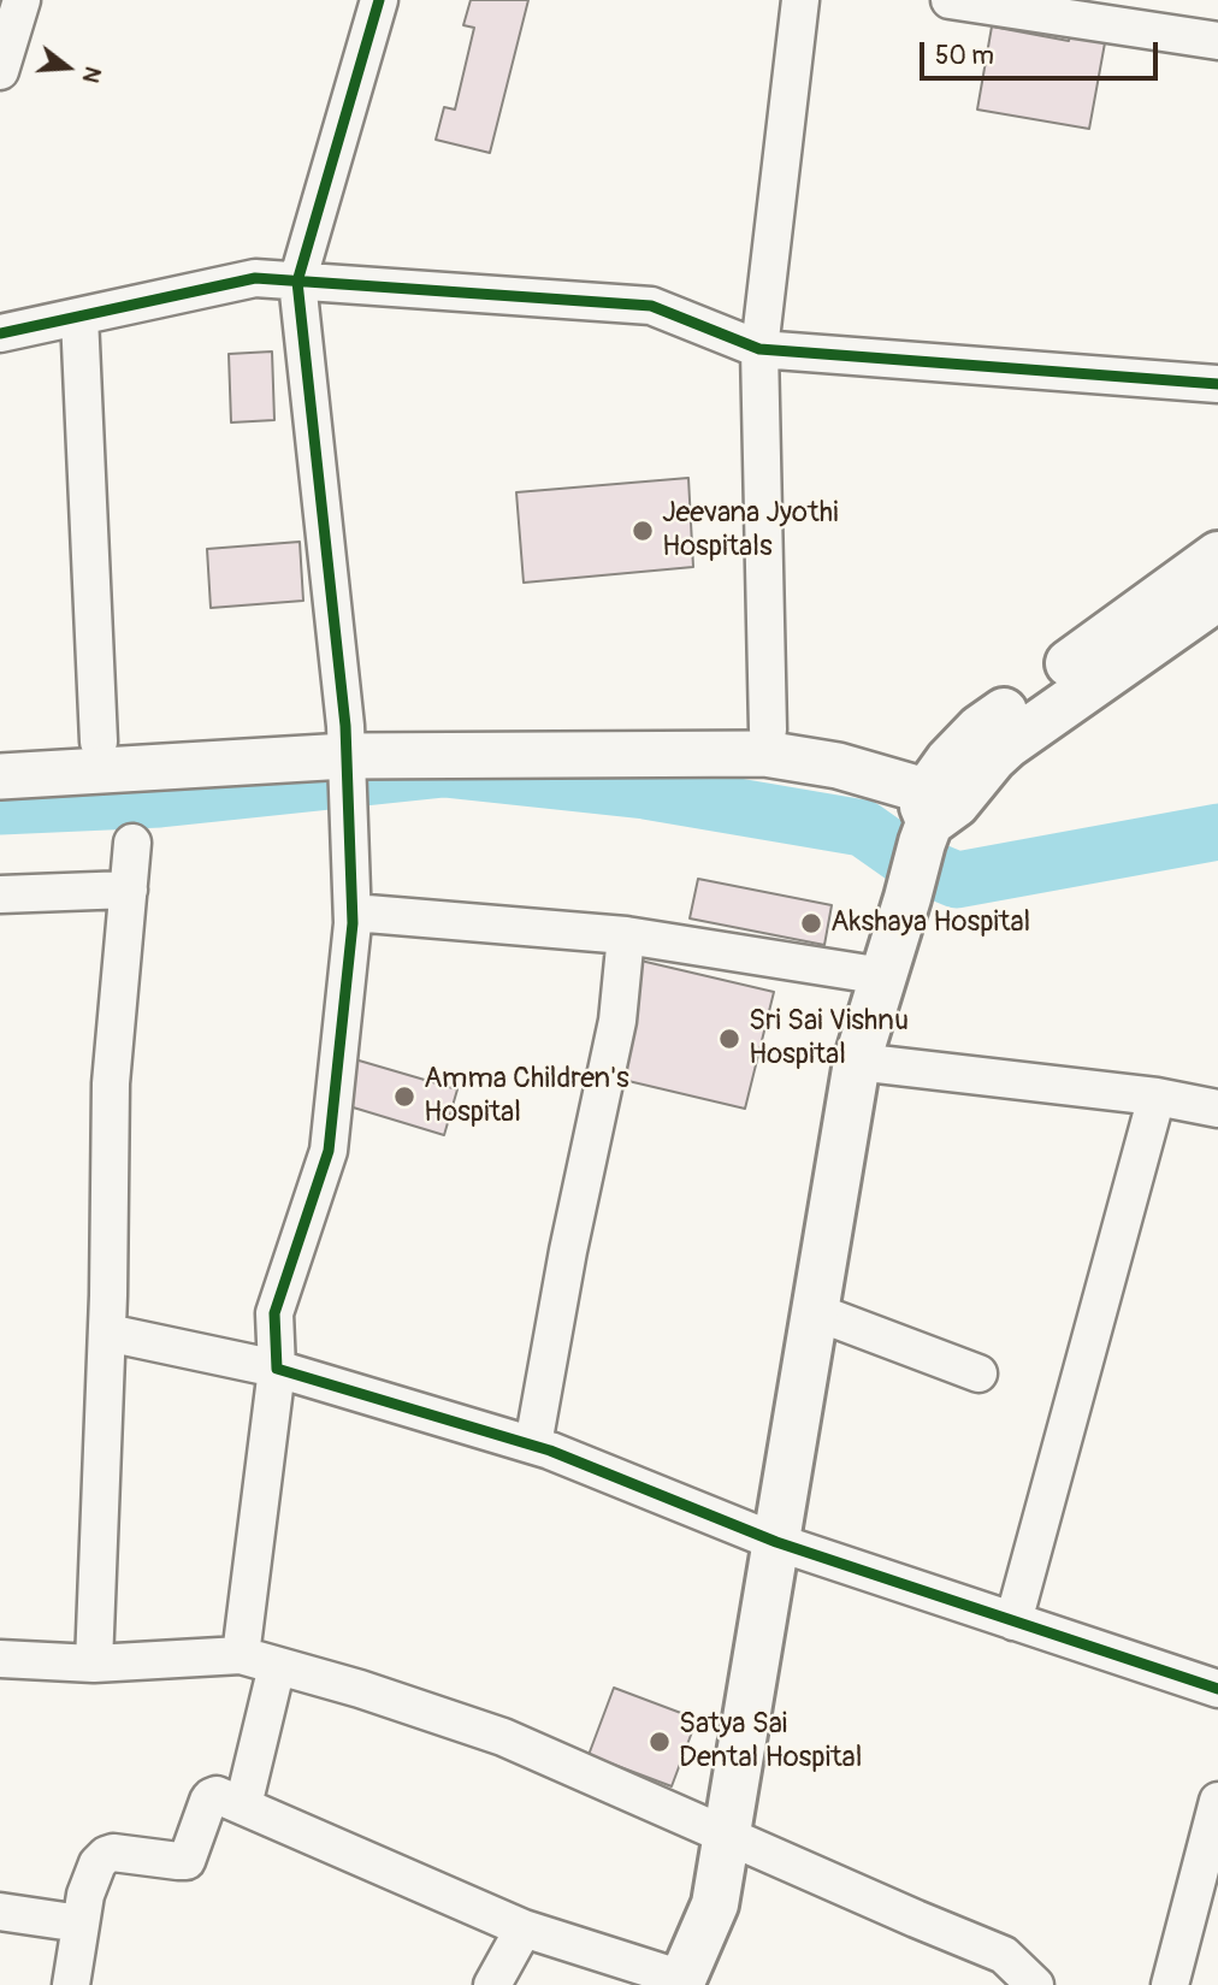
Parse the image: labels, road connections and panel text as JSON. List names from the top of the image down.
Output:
{
  "places": [
    "Jeevana Jyothi Hospitals",
    "Akshaya Hospital",
    "Sri Sai Vishnu Hospital",
    "Amma Children's Hospital",
    "Satya Sai Dental Hospital"
  ],
  "scale_bar": "50 m",
  "north": "right"
}
